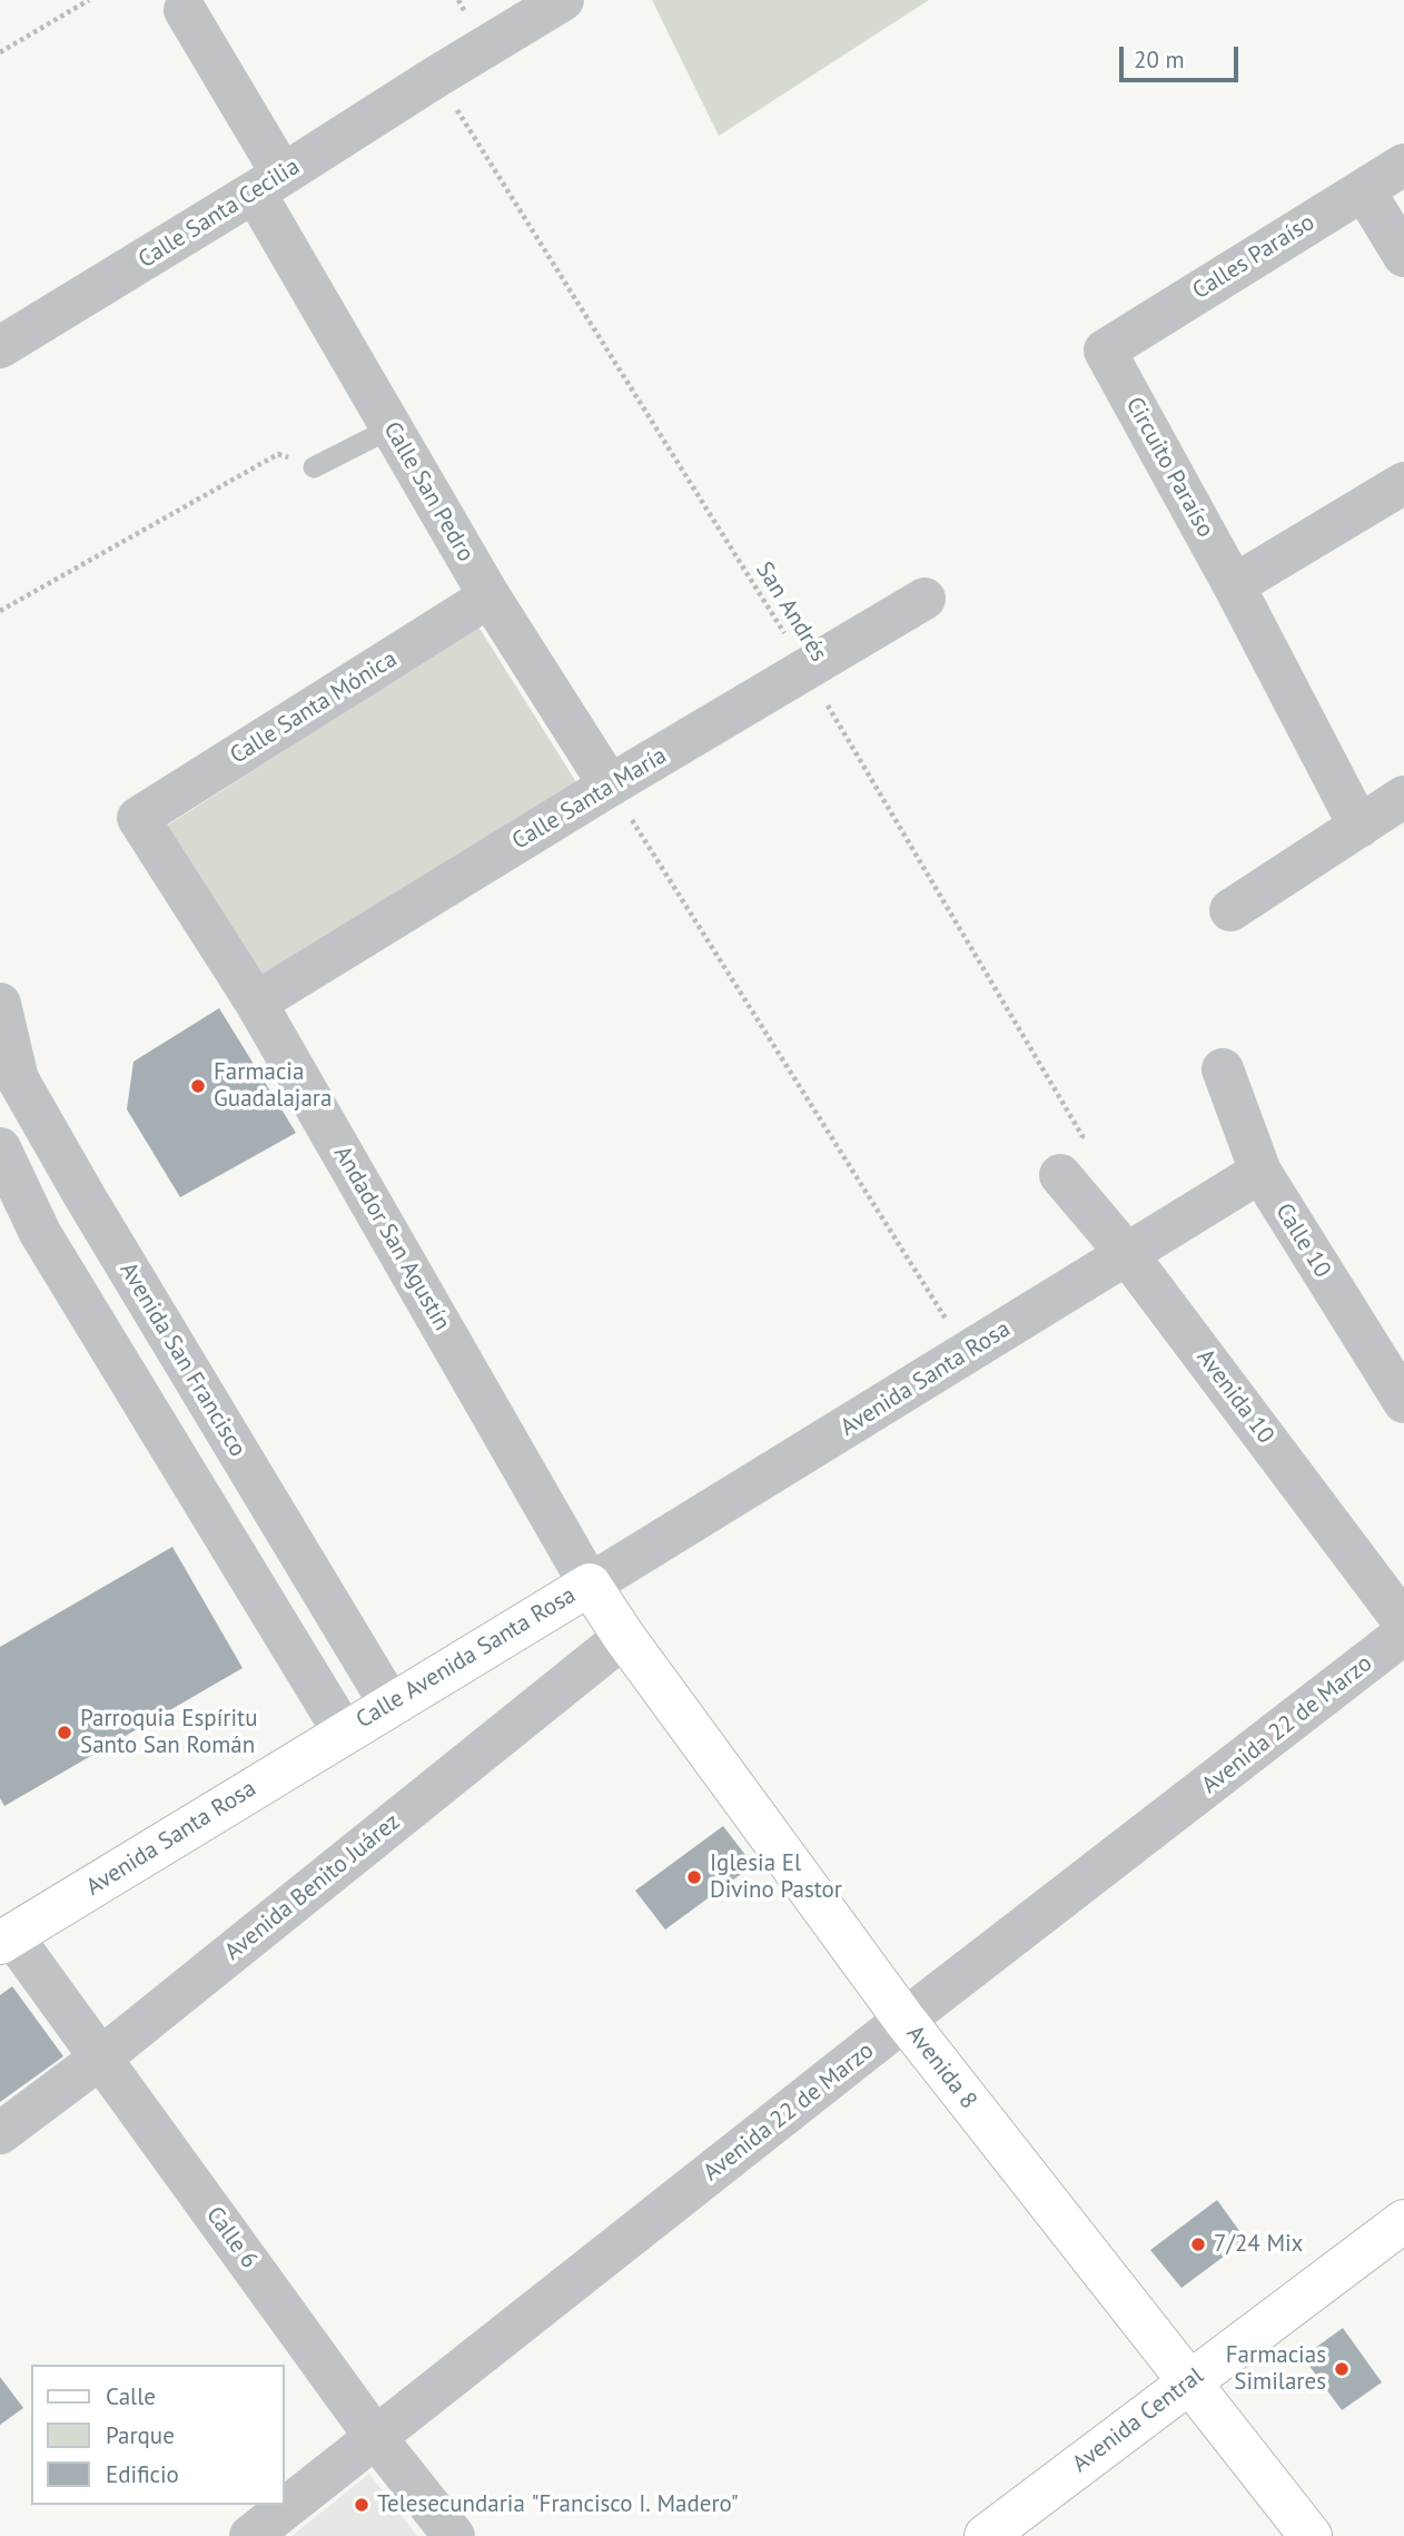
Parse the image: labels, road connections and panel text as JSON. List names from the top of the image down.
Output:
{
  "streets": {
    "street": [
      "Calle Santa Cecilia",
      "Calles Paraíso",
      "Circuito Paraíso",
      "Calle San Pedro",
      "Calle Santa Mónica",
      "Calle Santa María",
      "Andador San Agustín",
      "Calle 10",
      "Avenida San Francisco",
      "Avenida Santa Rosa",
      "Avenida 10",
      "Calle Avenida Santa Rosa",
      "Avenida 22 de Marzo",
      "Avenida Benito Juárez",
      "Avenida 8",
      "Calle 6",
      "Avenida Central"
    ],
    "path": ["San Andrés"]
  },
  "crossings": [
    ["Calle Santa Cecilia", "Calle San Pedro"],
    ["Calle Santa Cecilia", "San Andrés"],
    ["Calles Paraíso", "Circuito Paraíso"],
    ["Calle San Pedro", "Calle Santa Mónica"],
    ["Calle San Pedro", "Calle Santa María"],
    ["San Andrés", "Calle Santa María"],
    ["San Andrés", "Avenida 10"],
    ["Calle Santa Mónica", "Andador San Agustín"],
    ["Calle Santa María", "Andador San Agustín"],
    ["Andador San Agustín", "Avenida Santa Rosa"],
    ["Andador San Agustín", "Calle Avenida Santa Rosa"],
    ["Andador San Agustín", "Avenida 8"],
    ["Calle 10", "Avenida Santa Rosa"],
    ["Avenida San Francisco", "Calle Avenida Santa Rosa"],
    ["Avenida Santa Rosa", "Avenida 10"],
    ["Avenida Santa Rosa", "Calle Avenida Santa Rosa"],
    ["Avenida Santa Rosa", "Avenida 8"],
    ["Avenida Santa Rosa", "Calle 6"],
    ["Calle Avenida Santa Rosa", "Avenida 8"],
    ["Avenida 22 de Marzo", "Avenida 8"],
    ["Avenida 22 de Marzo", "Calle 6"],
    ["Avenida Benito Juárez", "Avenida 8"],
    ["Avenida Benito Juárez", "Calle 6"],
    ["Avenida 8", "Avenida Central"]
  ],
  "places": [
    "Farmacia Guadalajara",
    "Parroquia Espíritu Santo San Román",
    "Iglesia El Divino Pastor",
    "7/24 Mix",
    "Farmacias Similares",
    "Telesecundaria \"Francisco I. Madero\""
  ],
  "legend": ["Calle", "Parque", "Edificio"],
  "scale_bar": "20 m"
}
